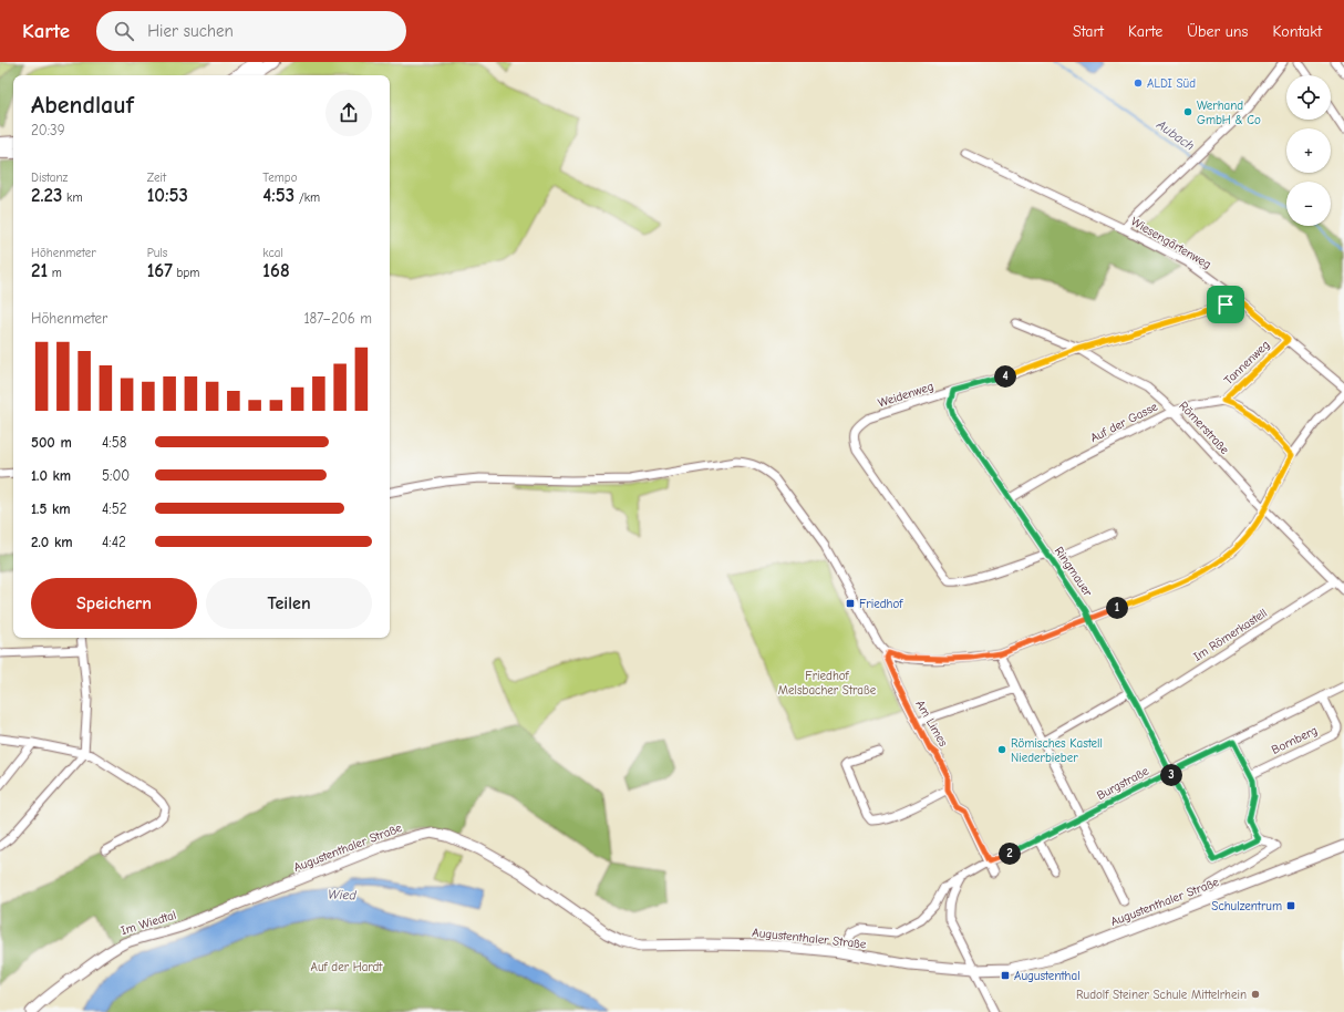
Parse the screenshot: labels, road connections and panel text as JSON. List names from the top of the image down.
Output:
{
  "streets": {
    "main road": ["Augustenthaler Straße", "Im Wiedtal"],
    "street": [
      "Wiesengärtenweg",
      "Tannenweg",
      "Weidenweg",
      "Auf der Gasse",
      "Römerstraße",
      "Ringmauer",
      "Im Römerkastell",
      "Am Limes",
      "Bornberg",
      "Burgstraße"
    ]
  },
  "crossings": [
    ["Wiesengärtenweg", "Tannenweg"],
    ["Wiesengärtenweg", "Weidenweg"],
    ["Tannenweg", "Auf der Gasse"],
    ["Weidenweg", "Römerstraße"],
    ["Weidenweg", "Ringmauer"],
    ["Auf der Gasse", "Römerstraße"],
    ["Auf der Gasse", "Ringmauer"],
    ["Römerstraße", "Im Römerkastell"],
    ["Ringmauer", "Im Römerkastell"],
    ["Ringmauer", "Burgstraße"],
    ["Am Limes", "Burgstraße"],
    ["Bornberg", "Burgstraße"],
    ["Burgstraße", "Augustenthaler Straße"],
    ["Augustenthaler Straße", "Im Wiedtal"]
  ],
  "water": ["Aubach", "Wied"],
  "parks": ["Friedhof Melsbacher Straße", "Auf der Hardt"],
  "places": {
    "other": [
      "ALDI Süd",
      "Werhand GmbH & Co",
      "Römisches Kastell Niederbieber",
      "Rudolf Steiner Schule Mittelrhein"
    ],
    "transit": ["Friedhof", "Schulzentrum", "Augustenthal"]
  },
  "page": {
    "header": "Karte",
    "search": "Hier suchen",
    "nav": [
      "Start",
      "Karte",
      "Über uns",
      "Kontakt"
    ],
    "map_buttons": ["+", "−"],
    "heading": ["Abendlauf", "20:39"],
    "stats": [
      ["Distanz", "2.23 km"],
      ["Zeit", "10:53"],
      ["Tempo", "4:53 /km"],
      ["Höhenmeter", "21 m"],
      ["Puls", "167 bpm"],
      ["kcal", "168"]
    ],
    "chart": ["Höhenmeter", "187–206 m"],
    "pins": [
      "4",
      "1",
      "3",
      "2"
    ],
    "list": [
      {
        "name": "500 m",
        "note": "4:58"
      },
      {
        "name": "1.0 km",
        "note": "5:00"
      },
      {
        "name": "1.5 km",
        "note": "4:52"
      },
      {
        "name": "2.0 km",
        "note": "4:42"
      }
    ],
    "buttons": ["Speichern", "Teilen"]
  }
}
